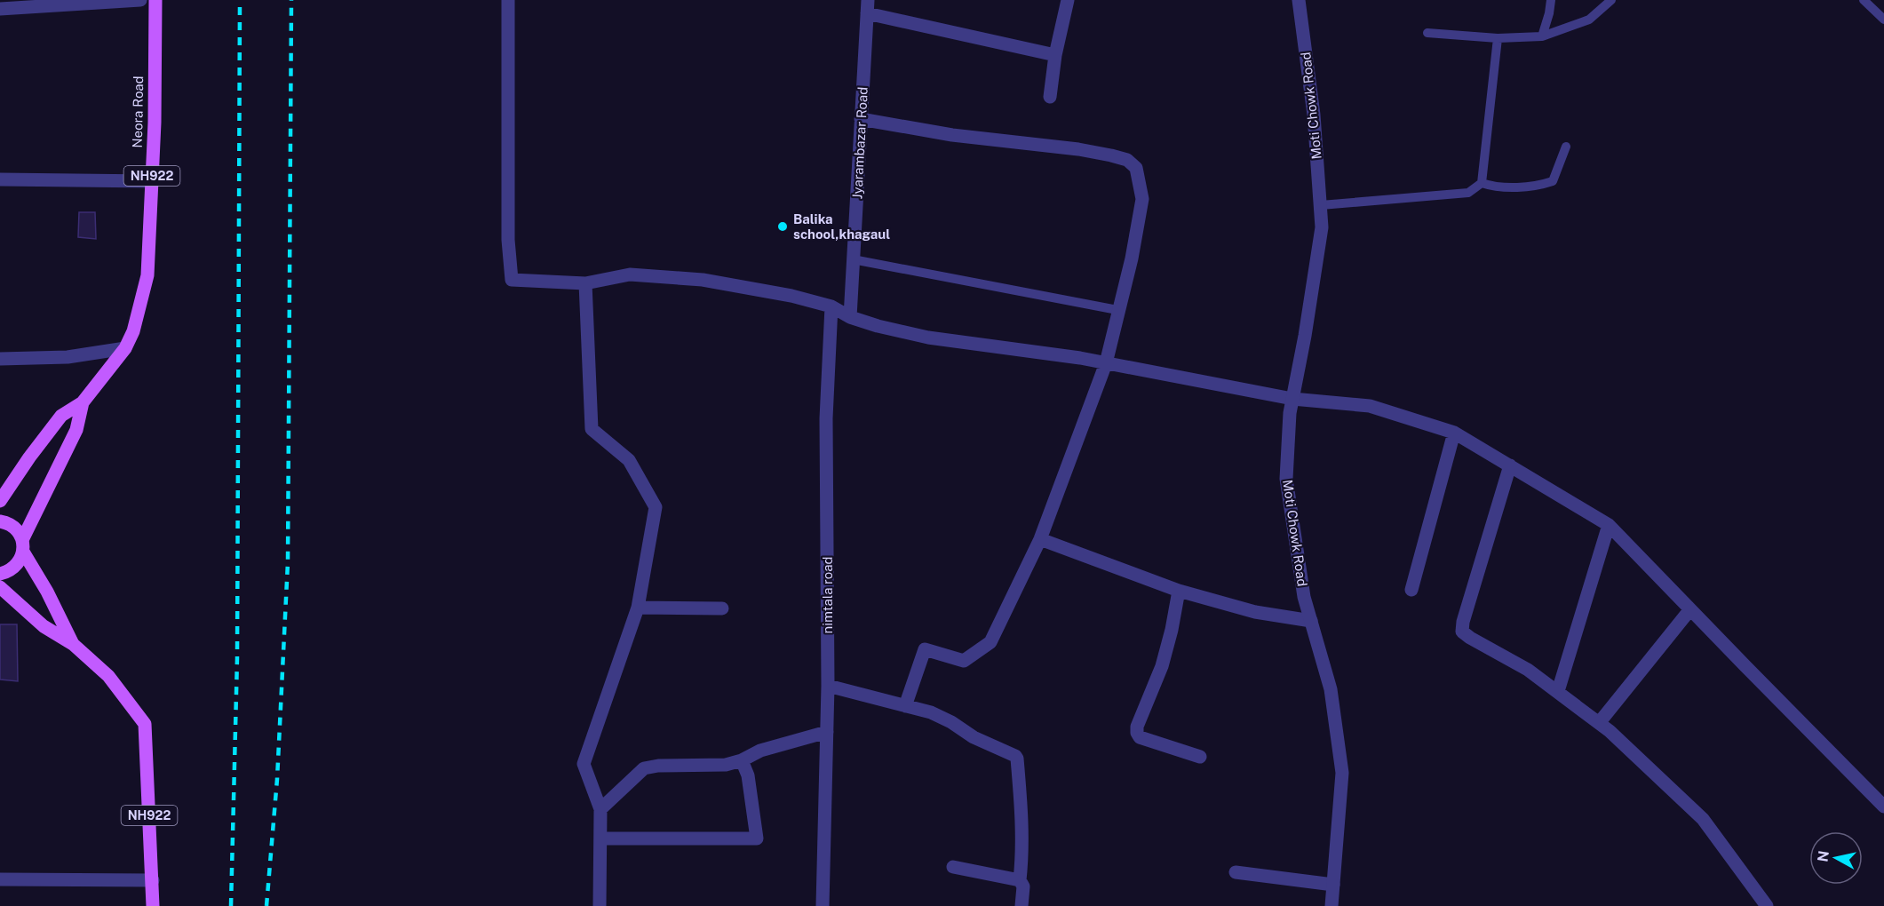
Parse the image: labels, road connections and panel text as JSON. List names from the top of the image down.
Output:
{
  "streets": {
    "main road": ["Neora Road", "NH922"],
    "street": ["Moti Chowk Road", "Jyarambazar Road", "nimtala road"]
  },
  "places": ["Balika school,khagaul"],
  "north": "left"
}
